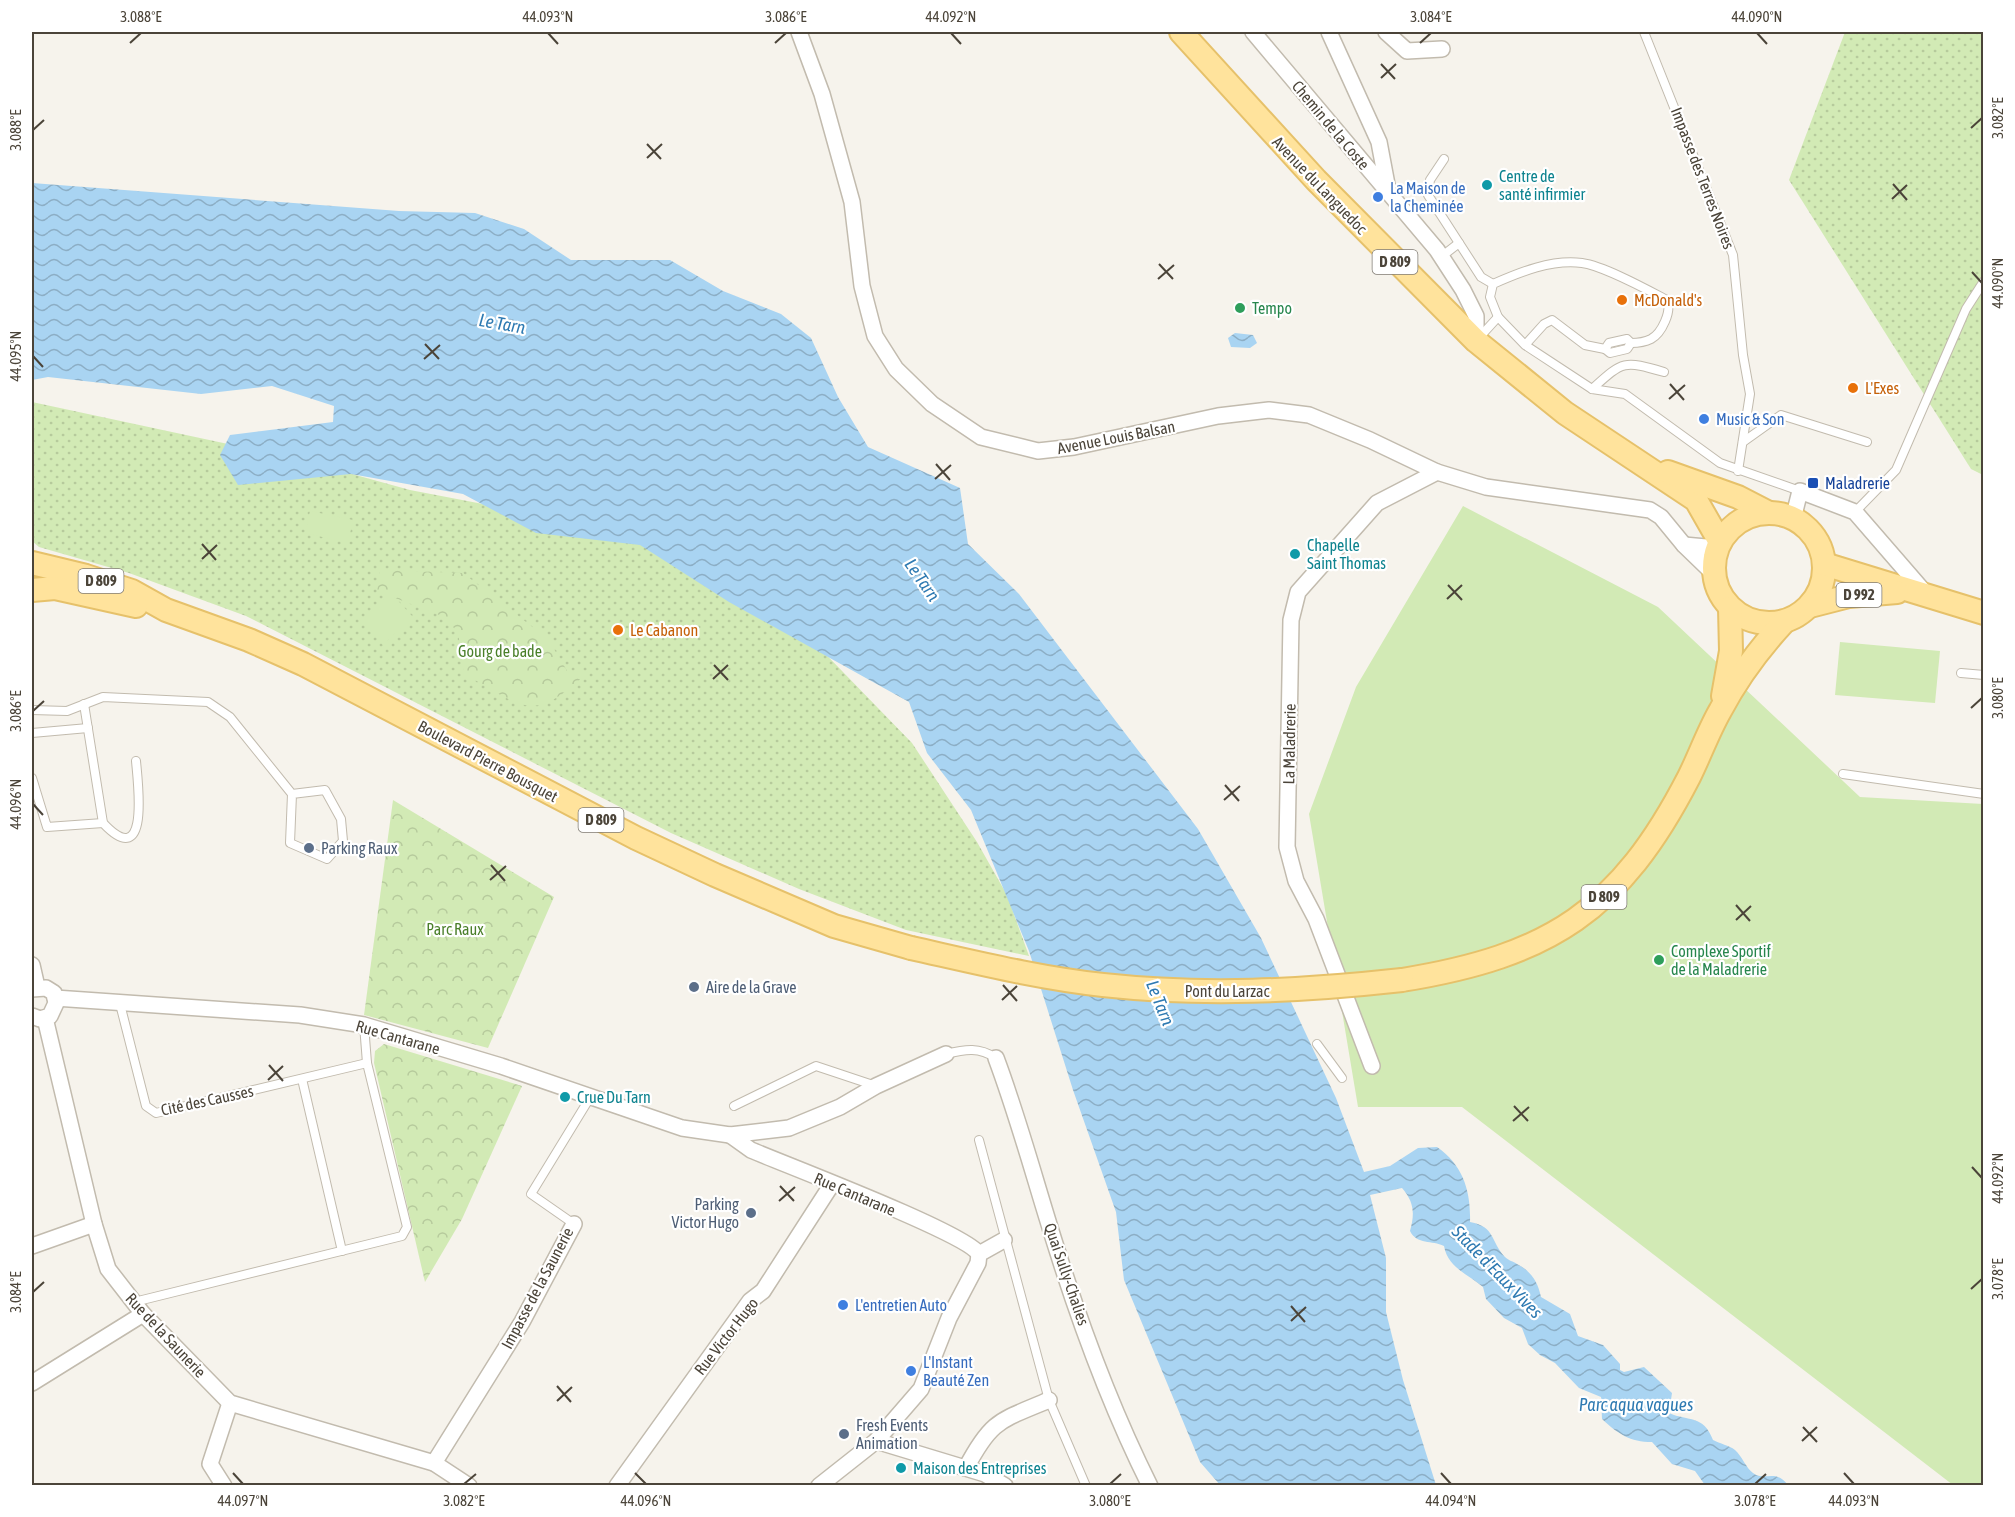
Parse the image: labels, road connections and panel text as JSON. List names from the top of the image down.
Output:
{
  "streets": {
    "main road": [
      "Avenue du Languedoc",
      "D 809",
      "D 992",
      "Boulevard Pierre Bousquet",
      "Pont du Larzac"
    ],
    "street": [
      "Chemin de la Coste",
      "Avenue Louis Balsan",
      "La Maladrerie",
      "Rue Cantarane",
      "Quai Sully-Chalies",
      "Impasse de la Saunerie",
      "Rue de la Saunerie",
      "Rue Victor Hugo"
    ],
    "lane": ["Impasse des Terres Noires", "Cité des Causses"]
  },
  "crossings": [
    ["Chemin de la Coste", "Avenue du Languedoc"],
    ["Avenue du Languedoc", "D 809"],
    ["Avenue du Languedoc", "Avenue Louis Balsan"],
    ["Avenue du Languedoc", "D 992"],
    ["D 809", "Avenue Louis Balsan"],
    ["D 809", "D 992"],
    ["D 809", "Pont du Larzac"],
    ["Avenue Louis Balsan", "D 992"],
    ["Avenue Louis Balsan", "La Maladrerie"],
    ["Boulevard Pierre Bousquet", "Pont du Larzac"],
    ["Rue Cantarane", "Cité des Causses"],
    ["Rue Cantarane", "Impasse de la Saunerie"],
    ["Rue Cantarane", "Rue Victor Hugo"],
    ["Impasse de la Saunerie", "Rue de la Saunerie"]
  ],
  "water": ["Le Tarn", "Stade d'Eaux Vives", "Parc aqua vagues"],
  "parks": ["Gourg de bade", "Parc Raux"],
  "places": {
    "other": [
      "Centre de santé infirmier",
      "La Maison de la Cheminée",
      "McDonald's",
      "Tempo",
      "L'Exes",
      "Music & Son",
      "Chapelle Saint Thomas",
      "Le Cabanon",
      "Parking Raux",
      "Complexe Sportif de la Maladrerie",
      "Aire de la Grave",
      "Crue Du Tarn",
      "Parking Victor Hugo",
      "L'entretien Auto",
      "L'Instant Beauté Zen",
      "Fresh Events Animation",
      "Maison des Entreprises"
    ],
    "transit": ["Maladrerie"]
  },
  "coordinates": [
    "3.088°E",
    "44.093°N",
    "3.086°E",
    "44.092°N",
    "3.084°E",
    "44.090°N",
    "3.082°E",
    "44.095°N",
    "3.080°E",
    "44.096°N",
    "3.078°E",
    "44.097°N",
    "44.094°N"
  ]
}
